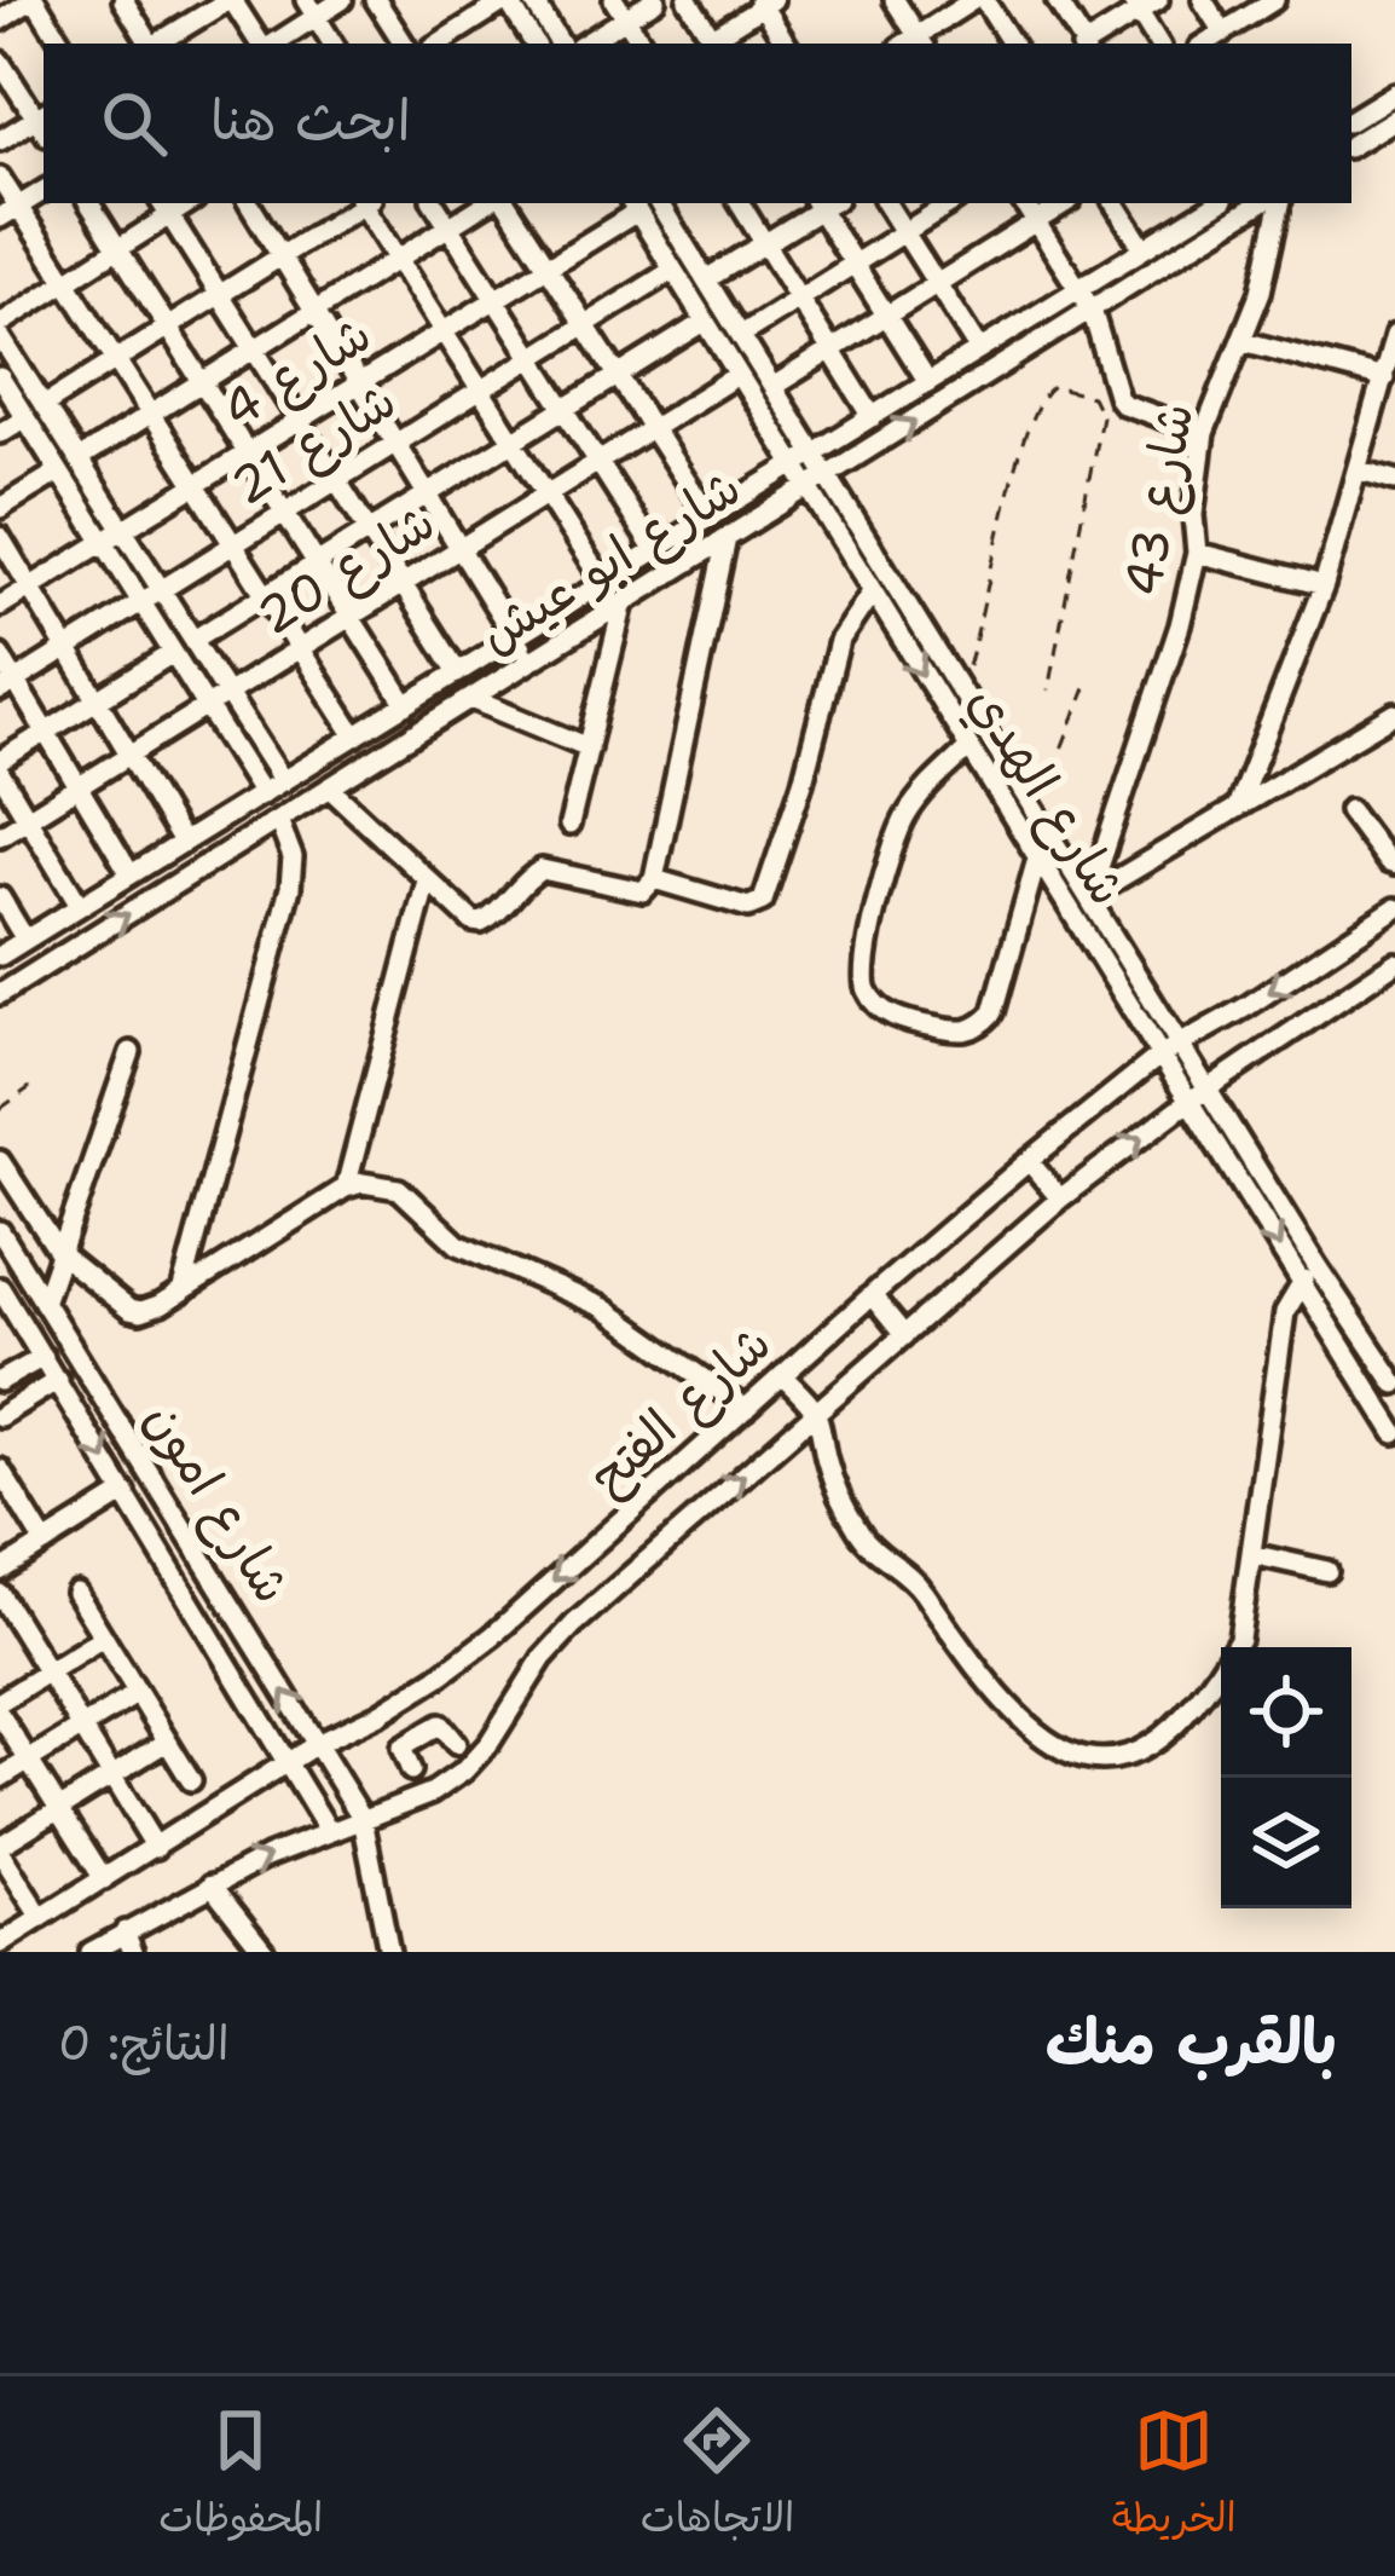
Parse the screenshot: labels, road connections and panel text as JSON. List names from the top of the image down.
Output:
{
  "streets": {
    "street": [
      "شارع 4",
      "شارع 21",
      "شارع 43",
      "شارع ابو عيش",
      "شارع 20",
      "شارع الهدي",
      "شارع الفتح",
      "شارع امون"
    ]
  },
  "crossings": [
    ["شارع 4", "شارع الهدي"],
    ["شارع 21", "شارع الهدي"],
    ["شارع 43", "شارع الهدي"],
    ["شارع ابو عيش", "شارع الهدي"],
    ["شارع 20", "شارع الهدي"],
    ["شارع الهدي", "شارع الفتح"],
    ["شارع الفتح", "شارع امون"]
  ],
  "page": {
    "search": "ابحث هنا",
    "heading": ["بالقرب منك", "النتائج: 0"],
    "nav": ["الخريطة", "الاتجاهات", "المحفوظات"]
  }
}
